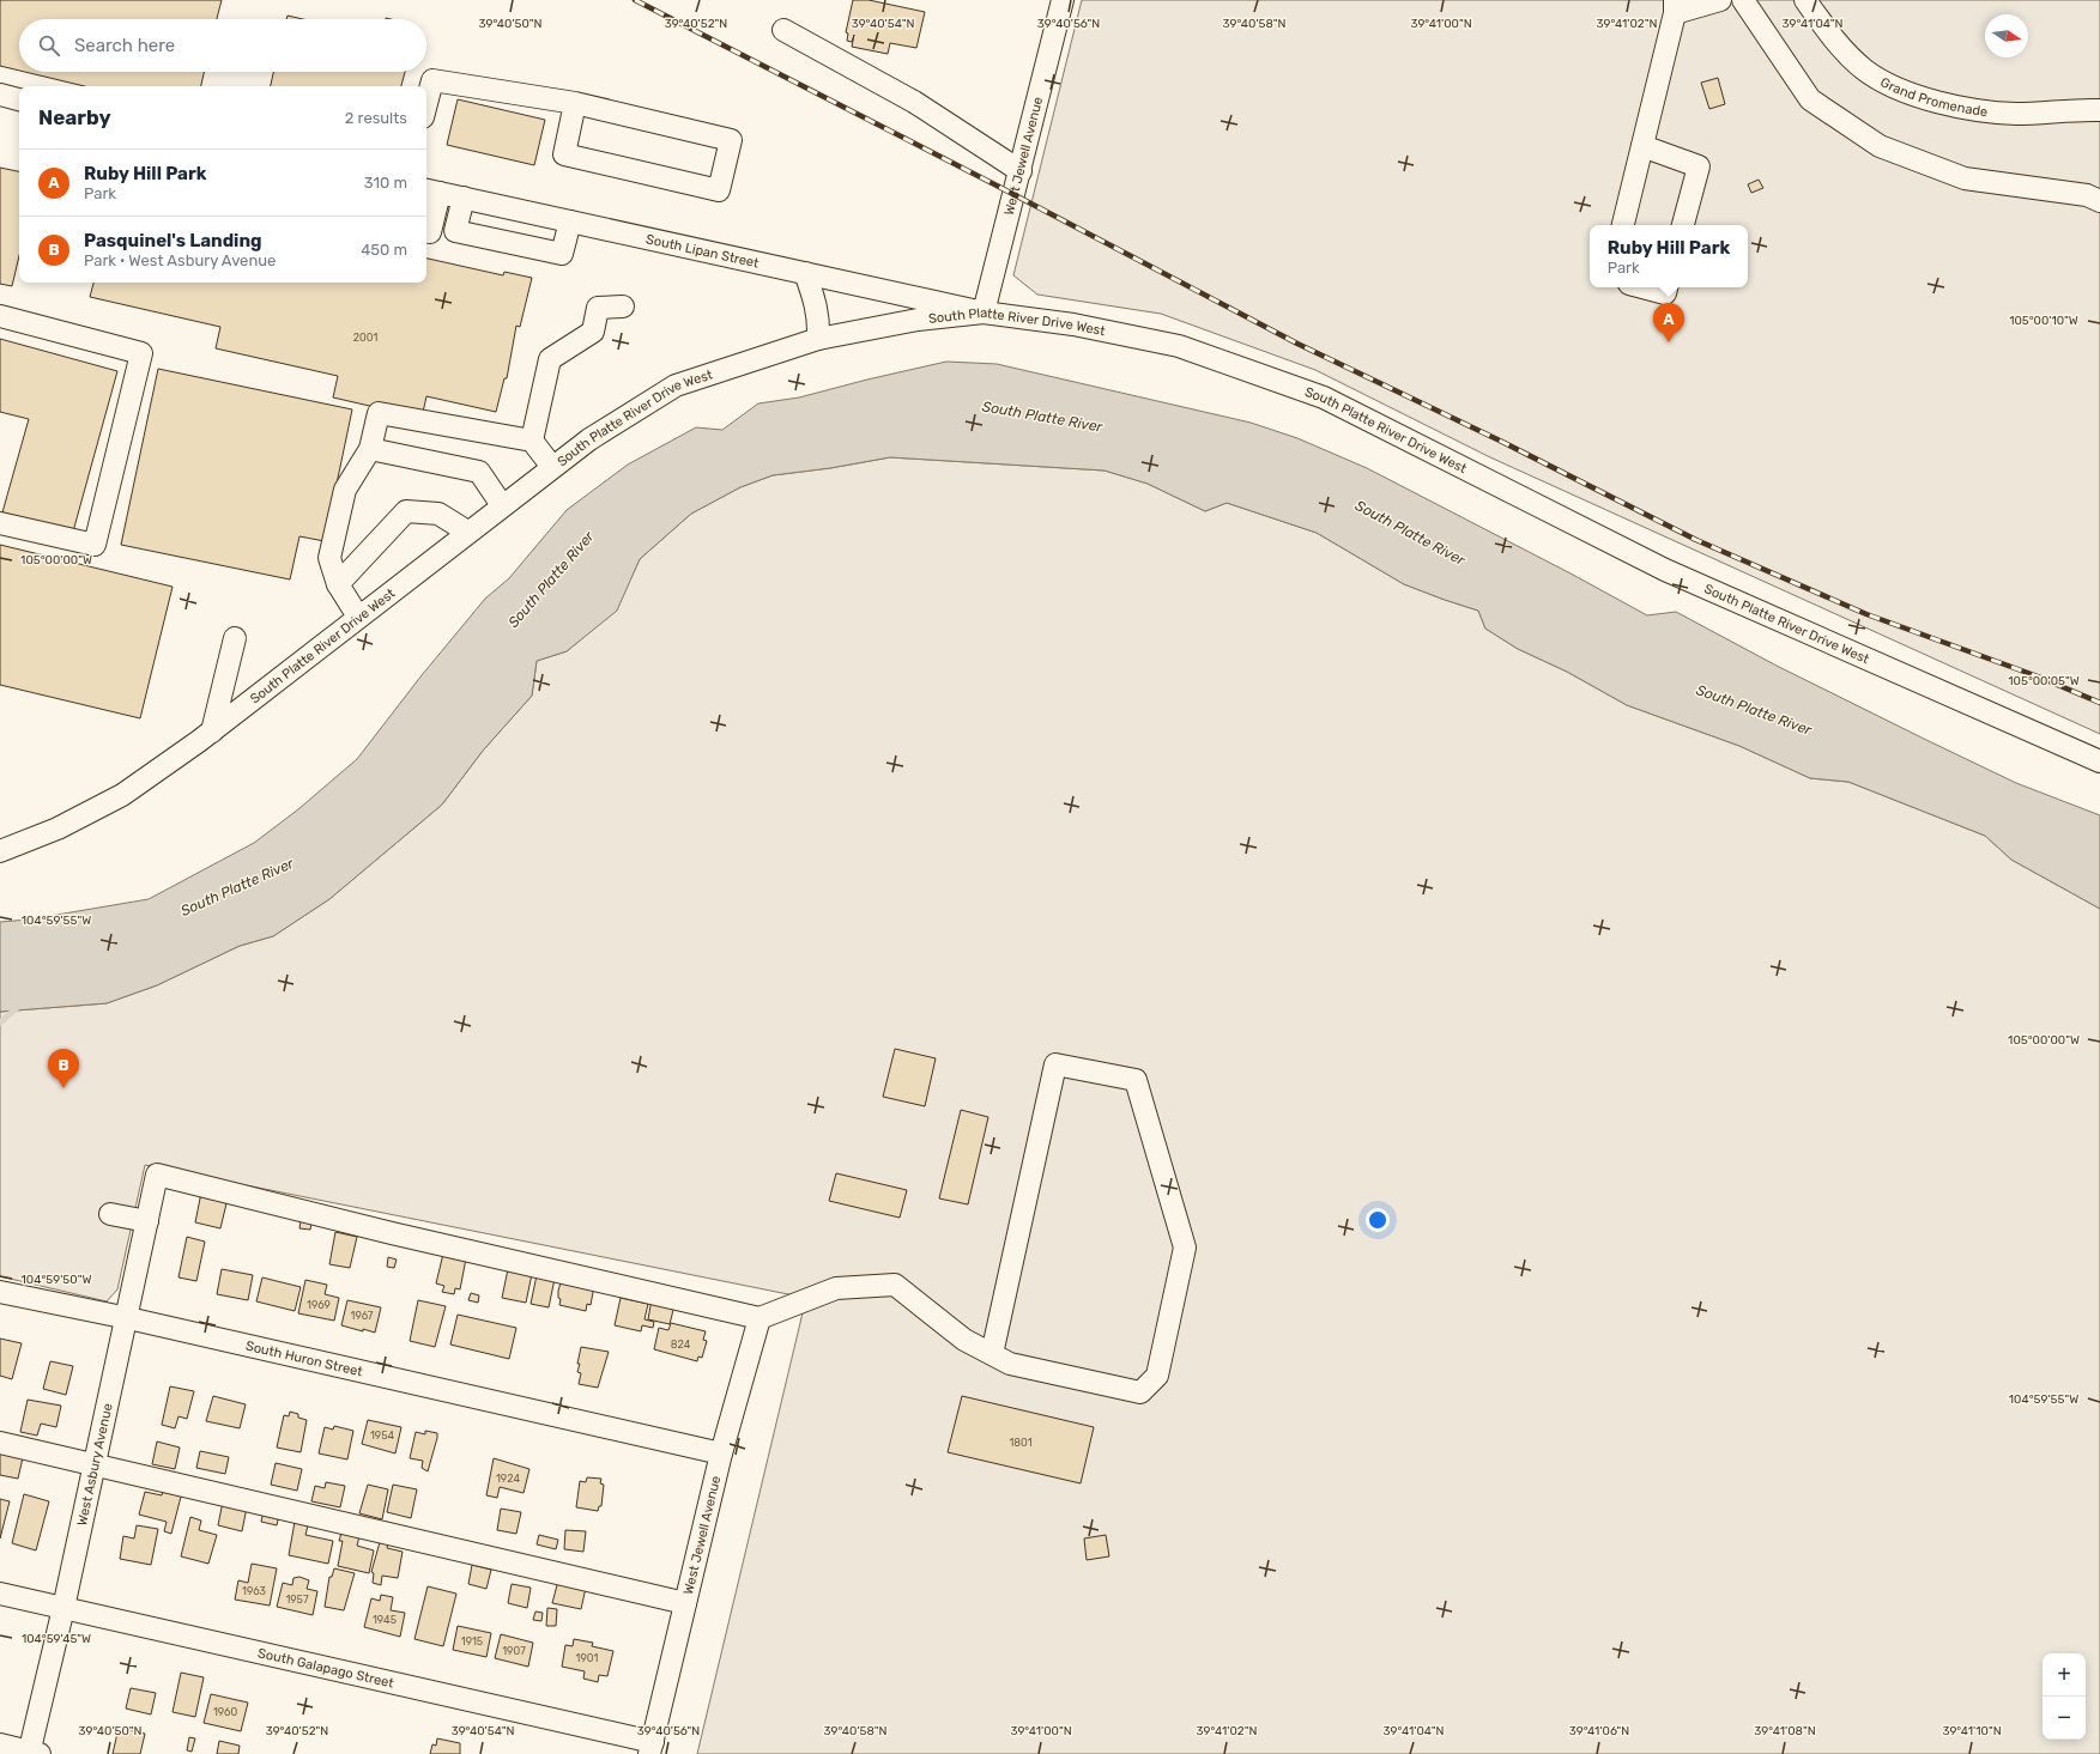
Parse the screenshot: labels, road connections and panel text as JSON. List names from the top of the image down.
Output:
{
  "streets": {
    "street": [
      "Grand Promenade",
      "West Jewell Avenue",
      "South Lipan Street",
      "South Platte River Drive West",
      "South Huron Street",
      "West Asbury Avenue",
      "South Galapago Street"
    ]
  },
  "crossings": [
    ["West Jewell Avenue", "South Lipan Street"],
    ["West Jewell Avenue", "South Platte River Drive West"],
    ["West Jewell Avenue", "South Huron Street"],
    ["West Jewell Avenue", "West Asbury Avenue"],
    ["West Jewell Avenue", "South Galapago Street"],
    ["South Lipan Street", "South Platte River Drive West"],
    ["South Huron Street", "West Asbury Avenue"],
    ["West Asbury Avenue", "South Galapago Street"]
  ],
  "water": ["South Platte River"],
  "house_numbers": [
    "2001",
    "1969",
    "1967",
    "824",
    "1954",
    "1801",
    "1924",
    "1963",
    "1957",
    "1945",
    "1915",
    "1907",
    "1901",
    "1960"
  ],
  "north": "right",
  "page": {
    "search": "Search here",
    "heading": ["Nearby", "2 results"],
    "list": [
      {
        "mark": "A",
        "name": "Ruby Hill Park",
        "note": "Park",
        "value": "310 m"
      },
      {
        "mark": "B",
        "name": "Pasquinel's Landing",
        "note": "Park · West Asbury Avenue",
        "value": "450 m"
      }
    ],
    "popup": ["Ruby Hill Park", "Park"],
    "pins": ["A", "B"],
    "map_buttons": ["+", "−"]
  },
  "coordinates": [
    "39°40'50\"N",
    "39°40'52\"N",
    "39°40'54\"N",
    "39°40'56\"N",
    "39°40'58\"N",
    "39°41'00\"N",
    "39°41'02\"N",
    "39°41'04\"N",
    "105°00'10\"W",
    "105°00'00\"W",
    "105°00'05\"W",
    "104°59'55\"W",
    "104°59'50\"W",
    "104°59'45\"W",
    "39°41'06\"N",
    "39°41'08\"N",
    "39°41'10\"N"
  ]
}
